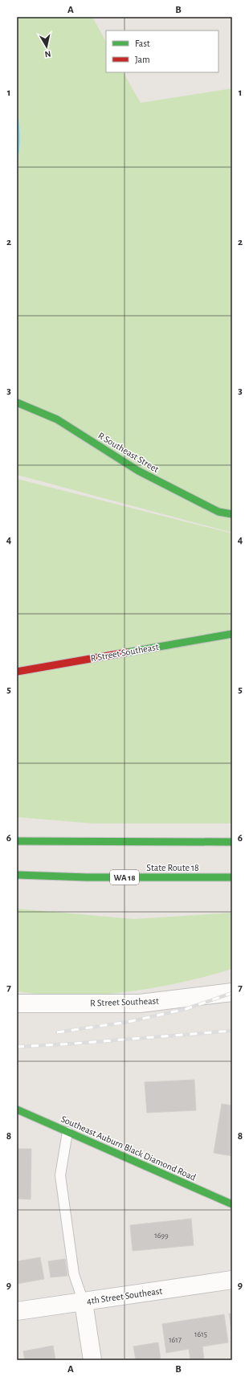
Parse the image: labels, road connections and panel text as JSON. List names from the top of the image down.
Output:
{
  "streets": {
    "main road": [
      "R Southeast Street",
      "R Street Southeast",
      "State Route 18",
      "WA 18",
      "Southeast Auburn Black Diamond Road"
    ],
    "street": ["4th Street Southeast"]
  },
  "house_numbers": ["1699", "1615", "1617"],
  "legend": ["Fast", "Jam"],
  "north": "bottom",
  "grid": {
    "columns": ["A", "B"],
    "rows": [
      "1",
      "2",
      "3",
      "4",
      "5",
      "6",
      "7",
      "8",
      "9"
    ]
  }
}
